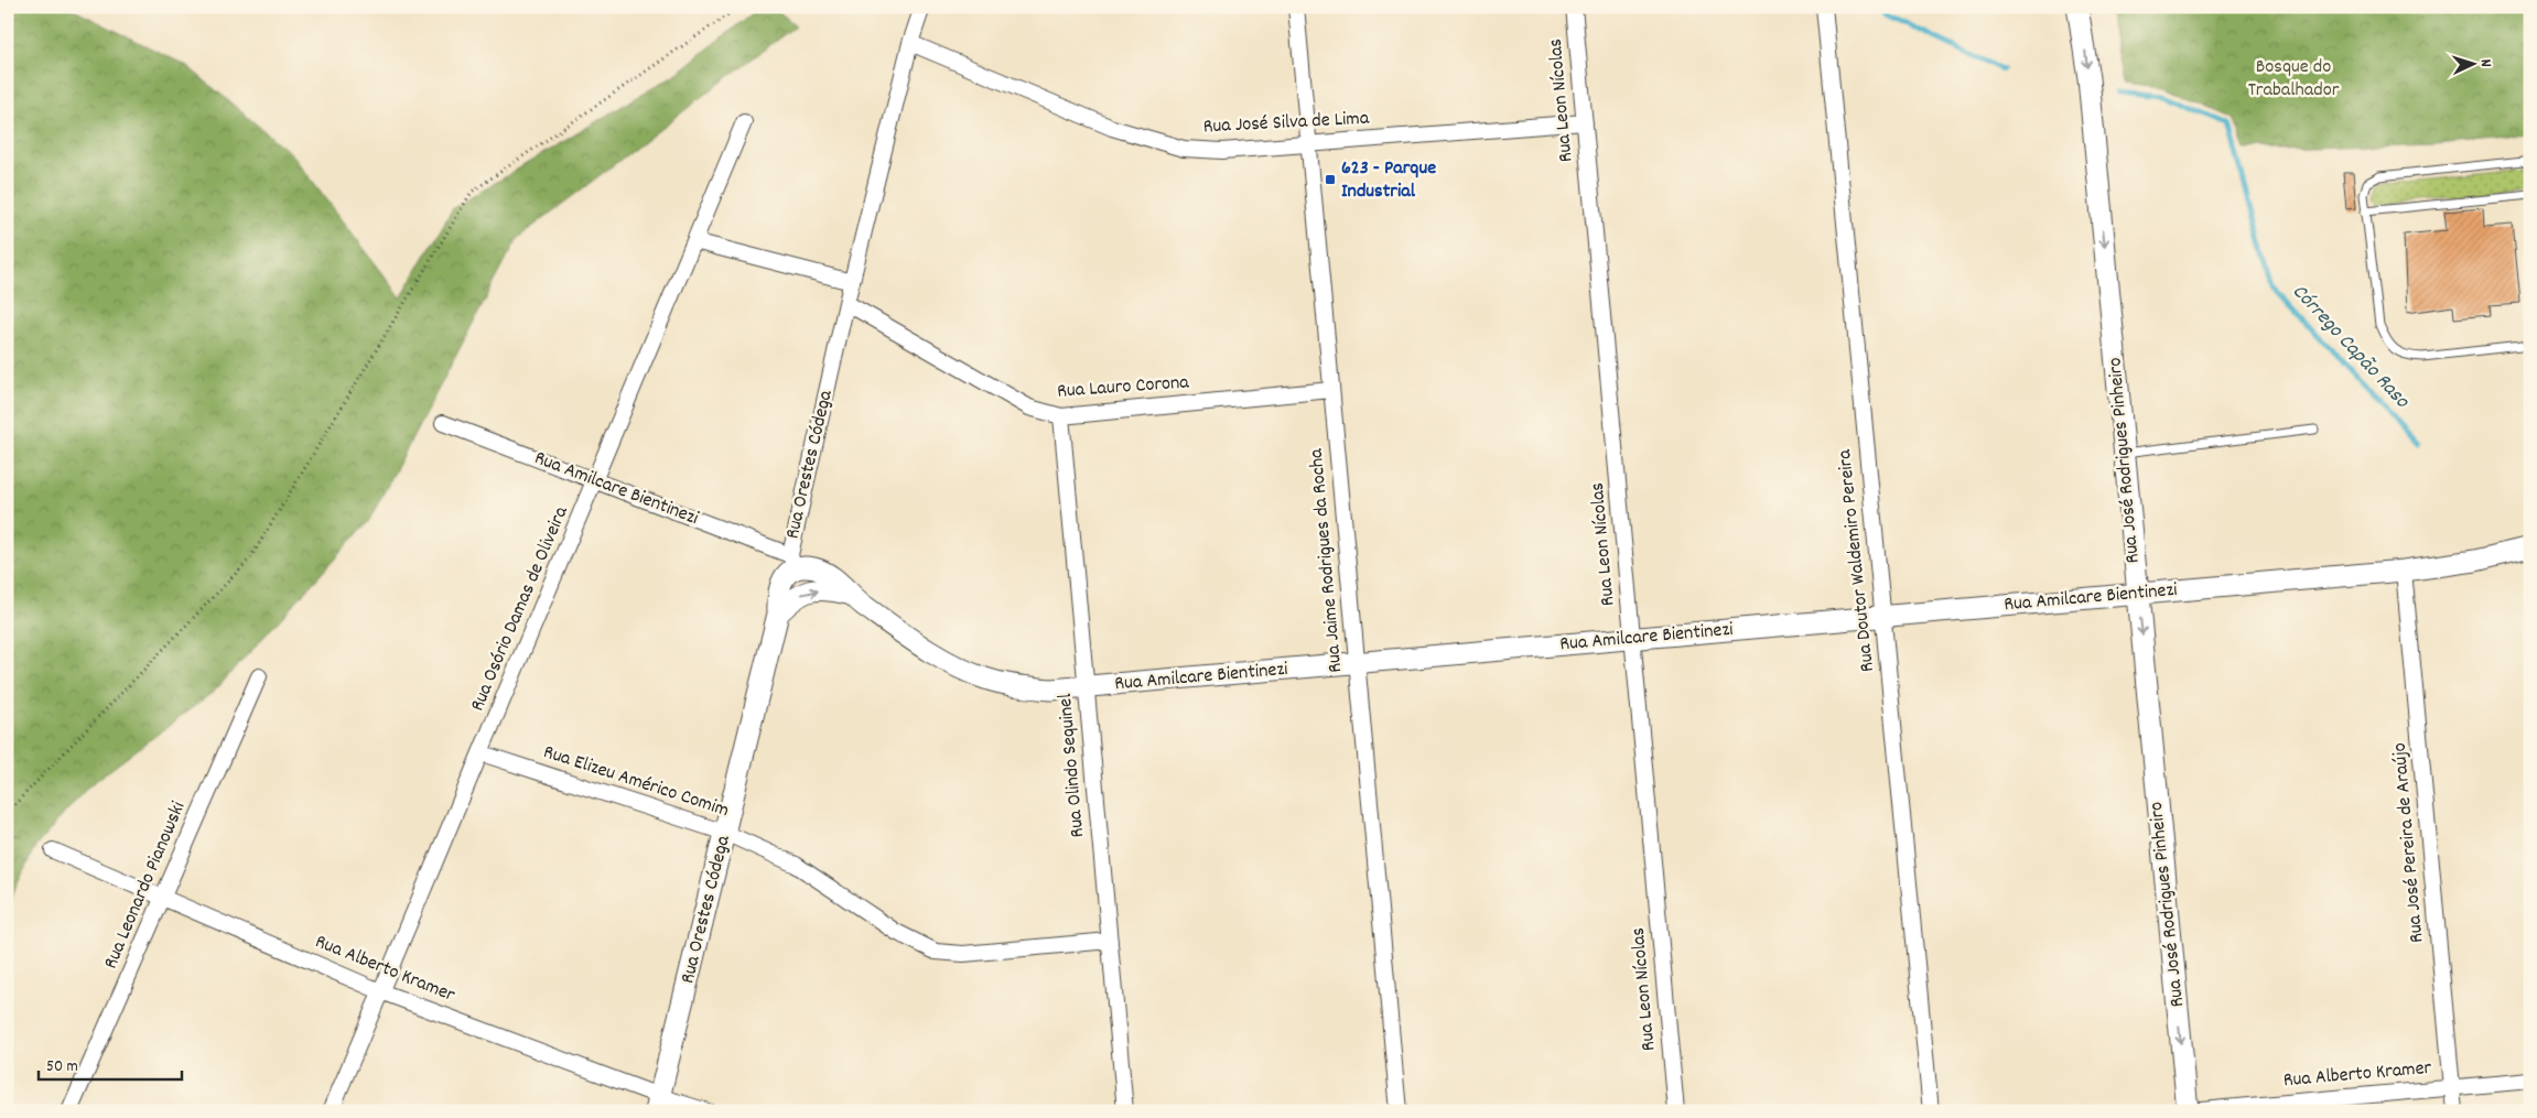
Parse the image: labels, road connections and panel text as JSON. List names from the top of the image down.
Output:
{
  "streets": {
    "main road": ["Rua José Rodrigues Pinheiro", "Rua Orestes Códega", "Rua Amilcare Bientinezi"],
    "street": [
      "Rua Leon Nícolas",
      "Rua José Silva de Lima",
      "Rua Lauro Corona",
      "Rua Jaime Rodrigues da Rocha",
      "Rua Doutor Waldemiro Pereira",
      "Rua Osório Damas de Oliveira",
      "Rua Olindo Sequinel",
      "Rua Elizeu Américo Comim",
      "Rua José Pereira de Araújo",
      "Rua Leonardo Pianowski",
      "Rua Alberto Kramer"
    ]
  },
  "crossings": [
    ["Rua Leon Nícolas", "Rua José Silva de Lima"],
    ["Rua Leon Nícolas", "Rua Amilcare Bientinezi"],
    ["Rua José Silva de Lima", "Rua Orestes Códega"],
    ["Rua José Silva de Lima", "Rua Jaime Rodrigues da Rocha"],
    ["Rua Lauro Corona", "Rua Orestes Códega"],
    ["Rua Lauro Corona", "Rua Jaime Rodrigues da Rocha"],
    ["Rua Lauro Corona", "Rua Olindo Sequinel"],
    ["Rua José Rodrigues Pinheiro", "Rua Amilcare Bientinezi"],
    ["Rua José Rodrigues Pinheiro", "Rua Alberto Kramer"],
    ["Rua Orestes Códega", "Rua Amilcare Bientinezi"],
    ["Rua Orestes Códega", "Rua Elizeu Américo Comim"],
    ["Rua Orestes Códega", "Rua Alberto Kramer"],
    ["Rua Amilcare Bientinezi", "Rua Jaime Rodrigues da Rocha"],
    ["Rua Amilcare Bientinezi", "Rua Doutor Waldemiro Pereira"],
    ["Rua Amilcare Bientinezi", "Rua Osório Damas de Oliveira"],
    ["Rua Amilcare Bientinezi", "Rua Olindo Sequinel"],
    ["Rua Amilcare Bientinezi", "Rua José Pereira de Araújo"],
    ["Rua Osório Damas de Oliveira", "Rua Elizeu Américo Comim"],
    ["Rua Osório Damas de Oliveira", "Rua Alberto Kramer"],
    ["Rua Olindo Sequinel", "Rua Elizeu Américo Comim"],
    ["Rua José Pereira de Araújo", "Rua Alberto Kramer"],
    ["Rua Leonardo Pianowski", "Rua Alberto Kramer"]
  ],
  "one_way": ["Rua José Rodrigues Pinheiro"],
  "water": ["Córrego Capão Raso"],
  "parks": ["Bosque do Trabalhador"],
  "places": {
    "transit": ["623 - Parque Industrial"]
  },
  "scale_bar": "50 m",
  "north": "right"
}
